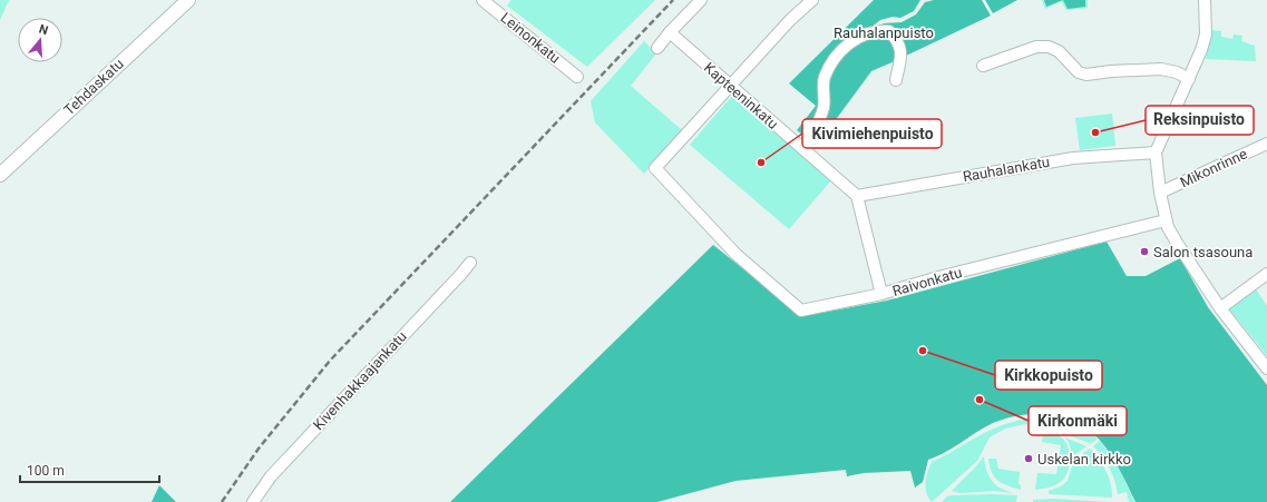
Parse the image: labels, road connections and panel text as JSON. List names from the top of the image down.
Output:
{
  "streets": {
    "street": [
      "Leinonkatu",
      "Tehdaskatu",
      "Kapteeninkatu",
      "Mikonrinne",
      "Rauhalankatu",
      "Raivonkatu",
      "Kivenhakkaajankatu"
    ]
  },
  "crossings": [
    ["Kapteeninkatu", "Rauhalankatu"],
    ["Kapteeninkatu", "Raivonkatu"]
  ],
  "parks": ["Rauhalanpuisto"],
  "places": [
    "Reksinpuisto",
    "Kivimiehenpuisto",
    "Salon tsasouna",
    "Kirkkopuisto",
    "Kirkonmäki",
    "Uskelan kirkko"
  ],
  "scale_bar": "100 m",
  "north": "top"
}
